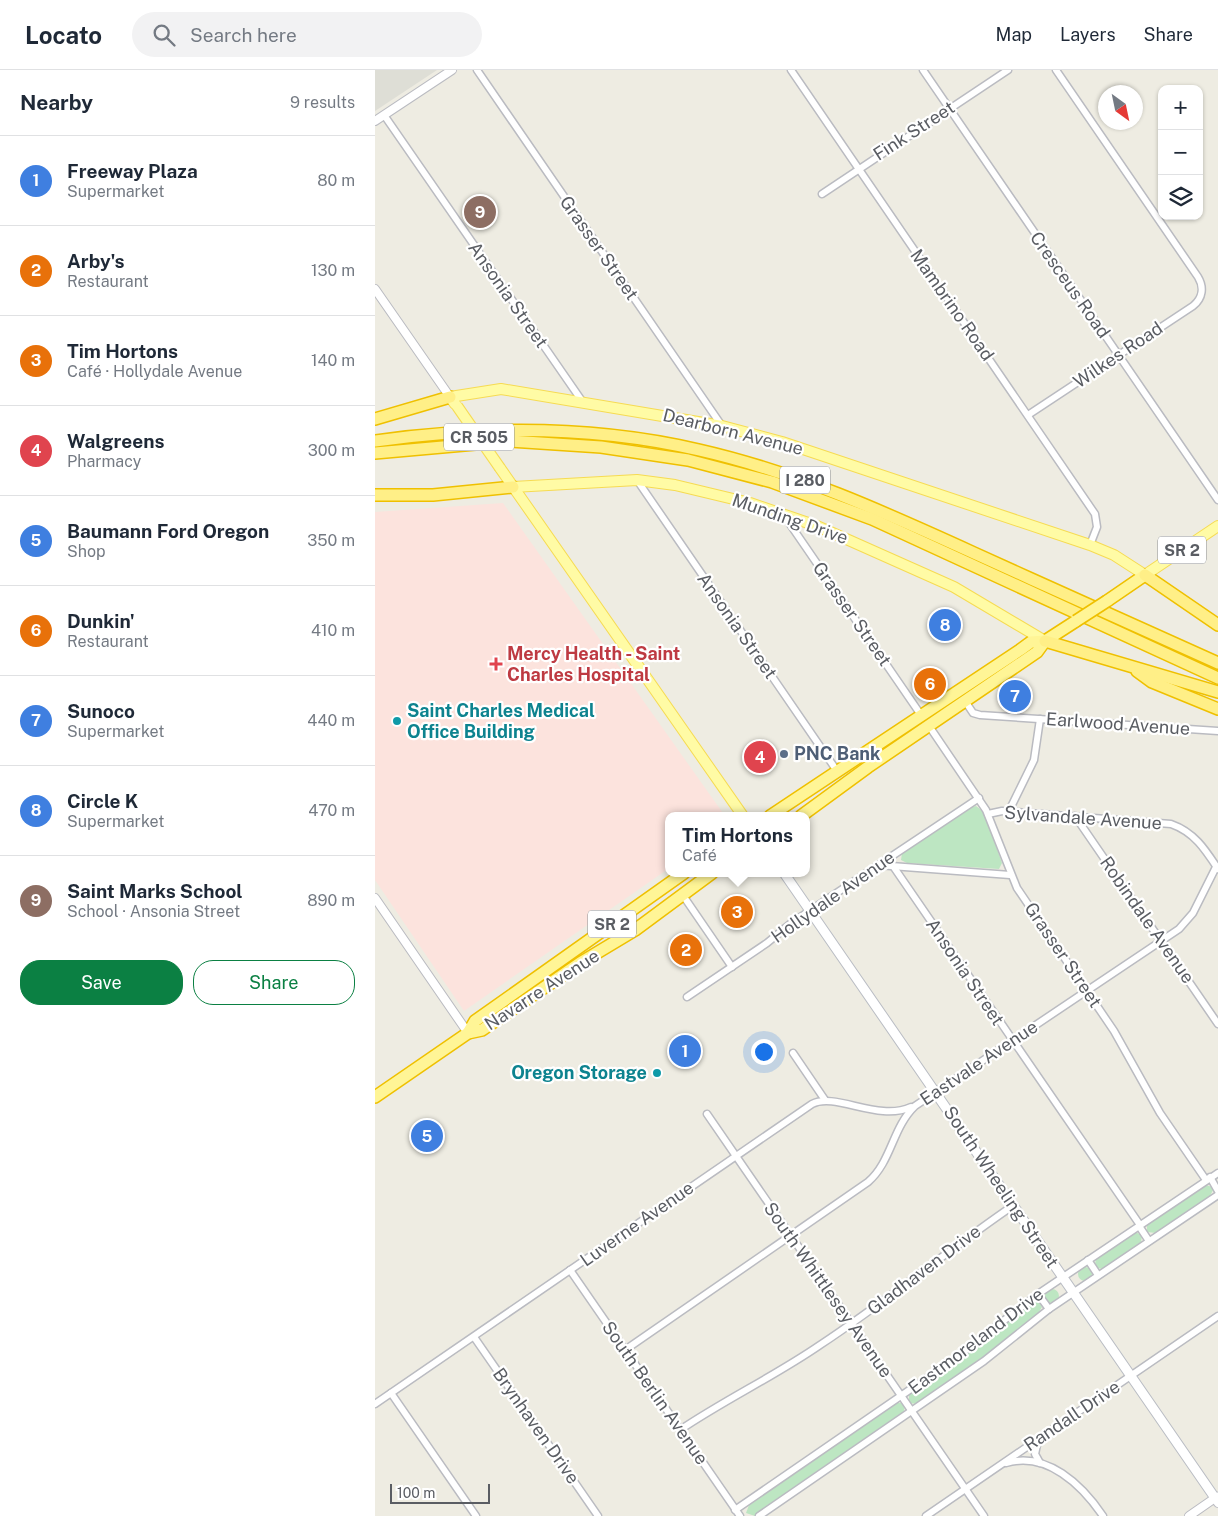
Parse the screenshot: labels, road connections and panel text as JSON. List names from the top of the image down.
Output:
{
  "streets": {
    "highway": ["I 280", "SR 2", "Navarre Avenue"],
    "main road": [
      "Dearborn Avenue",
      "CR 505",
      "Munding Drive",
      "South Wheeling Street"
    ],
    "street": [
      "Fink Street",
      "Grasser Street",
      "Cresceus Road",
      "Ansonia Street",
      "Mambrino Road",
      "Wilkes Road",
      "Earlwood Avenue",
      "Sylvandale Avenue",
      "Hollydale Avenue",
      "Robindale Avenue",
      "Eastvale Avenue",
      "Luverne Avenue",
      "Gladhaven Drive",
      "South Whittlesey Avenue",
      "Eastmoreland Drive",
      "South Berlin Avenue",
      "Randall Drive",
      "Brynhaven Drive"
    ]
  },
  "crossings": [
    ["Fink Street", "Cresceus Road"],
    ["Fink Street", "Mambrino Road"],
    ["Grasser Street", "Dearborn Avenue"],
    ["Grasser Street", "Munding Drive"],
    ["Grasser Street", "SR 2"],
    ["Grasser Street", "Sylvandale Avenue"],
    ["Grasser Street", "Hollydale Avenue"],
    ["Grasser Street", "Eastvale Avenue"],
    ["Grasser Street", "Eastmoreland Drive"],
    ["Cresceus Road", "Wilkes Road"],
    ["Ansonia Street", "Dearborn Avenue"],
    ["Ansonia Street", "Munding Drive"],
    ["Ansonia Street", "SR 2"],
    ["Ansonia Street", "Eastvale Avenue"],
    ["Ansonia Street", "Eastmoreland Drive"],
    ["Mambrino Road", "Wilkes Road"],
    ["Mambrino Road", "Dearborn Avenue"],
    ["Dearborn Avenue", "CR 505"],
    ["Dearborn Avenue", "SR 2"],
    ["CR 505", "Munding Drive"],
    ["Munding Drive", "SR 2"],
    ["SR 2", "Earlwood Avenue"],
    ["Sylvandale Avenue", "Robindale Avenue"],
    ["Sylvandale Avenue", "Eastvale Avenue"],
    ["Hollydale Avenue", "South Wheeling Street"],
    ["Robindale Avenue", "Eastvale Avenue"],
    ["Eastvale Avenue", "South Wheeling Street"],
    ["Eastvale Avenue", "South Whittlesey Avenue"],
    ["Eastvale Avenue", "South Berlin Avenue"],
    ["South Wheeling Street", "Gladhaven Drive"],
    ["South Wheeling Street", "Eastmoreland Drive"],
    ["South Wheeling Street", "Randall Drive"],
    ["Luverne Avenue", "South Whittlesey Avenue"],
    ["Luverne Avenue", "South Berlin Avenue"],
    ["Luverne Avenue", "Brynhaven Drive"],
    ["Gladhaven Drive", "South Whittlesey Avenue"],
    ["Gladhaven Drive", "South Berlin Avenue"],
    ["South Whittlesey Avenue", "Eastmoreland Drive"],
    ["South Whittlesey Avenue", "Randall Drive"],
    ["Eastmoreland Drive", "South Berlin Avenue"]
  ],
  "places": {
    "health": ["Mercy Health - Saint Charles Hospital"],
    "other": ["Saint Charles Medical Office Building", "PNC Bank", "Oregon Storage"]
  },
  "scale_bar": "100 m",
  "north": "bottom right",
  "page": {
    "header": "Locato",
    "search": "Search here",
    "nav": ["Map", "Layers", "Share"],
    "heading": ["Nearby", "9 results"],
    "map_buttons": ["+", "−"],
    "list": [
      {
        "mark": "1",
        "name": "Freeway Plaza",
        "note": "Supermarket",
        "value": "80 m"
      },
      {
        "mark": "2",
        "name": "Arby's",
        "note": "Restaurant",
        "value": "130 m"
      },
      {
        "mark": "3",
        "name": "Tim Hortons",
        "note": "Café · Hollydale Avenue",
        "value": "140 m"
      },
      {
        "mark": "4",
        "name": "Walgreens",
        "note": "Pharmacy",
        "value": "300 m"
      },
      {
        "mark": "5",
        "name": "Baumann Ford Oregon",
        "note": "Shop",
        "value": "350 m"
      },
      {
        "mark": "6",
        "name": "Dunkin'",
        "note": "Restaurant",
        "value": "410 m"
      },
      {
        "mark": "7",
        "name": "Sunoco",
        "note": "Supermarket",
        "value": "440 m"
      },
      {
        "mark": "8",
        "name": "Circle K",
        "note": "Supermarket",
        "value": "470 m"
      },
      {
        "mark": "9",
        "name": "Saint Marks School",
        "note": "School · Ansonia Street",
        "value": "890 m"
      }
    ],
    "pins": [
      "9",
      "8",
      "6",
      "7",
      "4",
      "3",
      "2",
      "1",
      "5"
    ],
    "popup": ["Tim Hortons", "Café"],
    "buttons": ["Save", "Share"],
    "scale": "100 m"
  }
}
